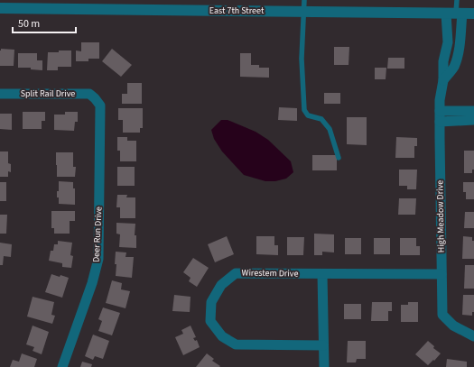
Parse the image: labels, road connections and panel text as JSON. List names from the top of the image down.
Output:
{
  "streets": {
    "street": [
      "East 7th Street",
      "Split Rail Drive",
      "High Meadow Drive",
      "Deer Run Drive",
      "Wirestem Drive"
    ]
  },
  "crossings": [
    ["East 7th Street", "High Meadow Drive"],
    ["Split Rail Drive", "Deer Run Drive"],
    ["High Meadow Drive", "Wirestem Drive"]
  ],
  "scale_bar": "50 m"
}
